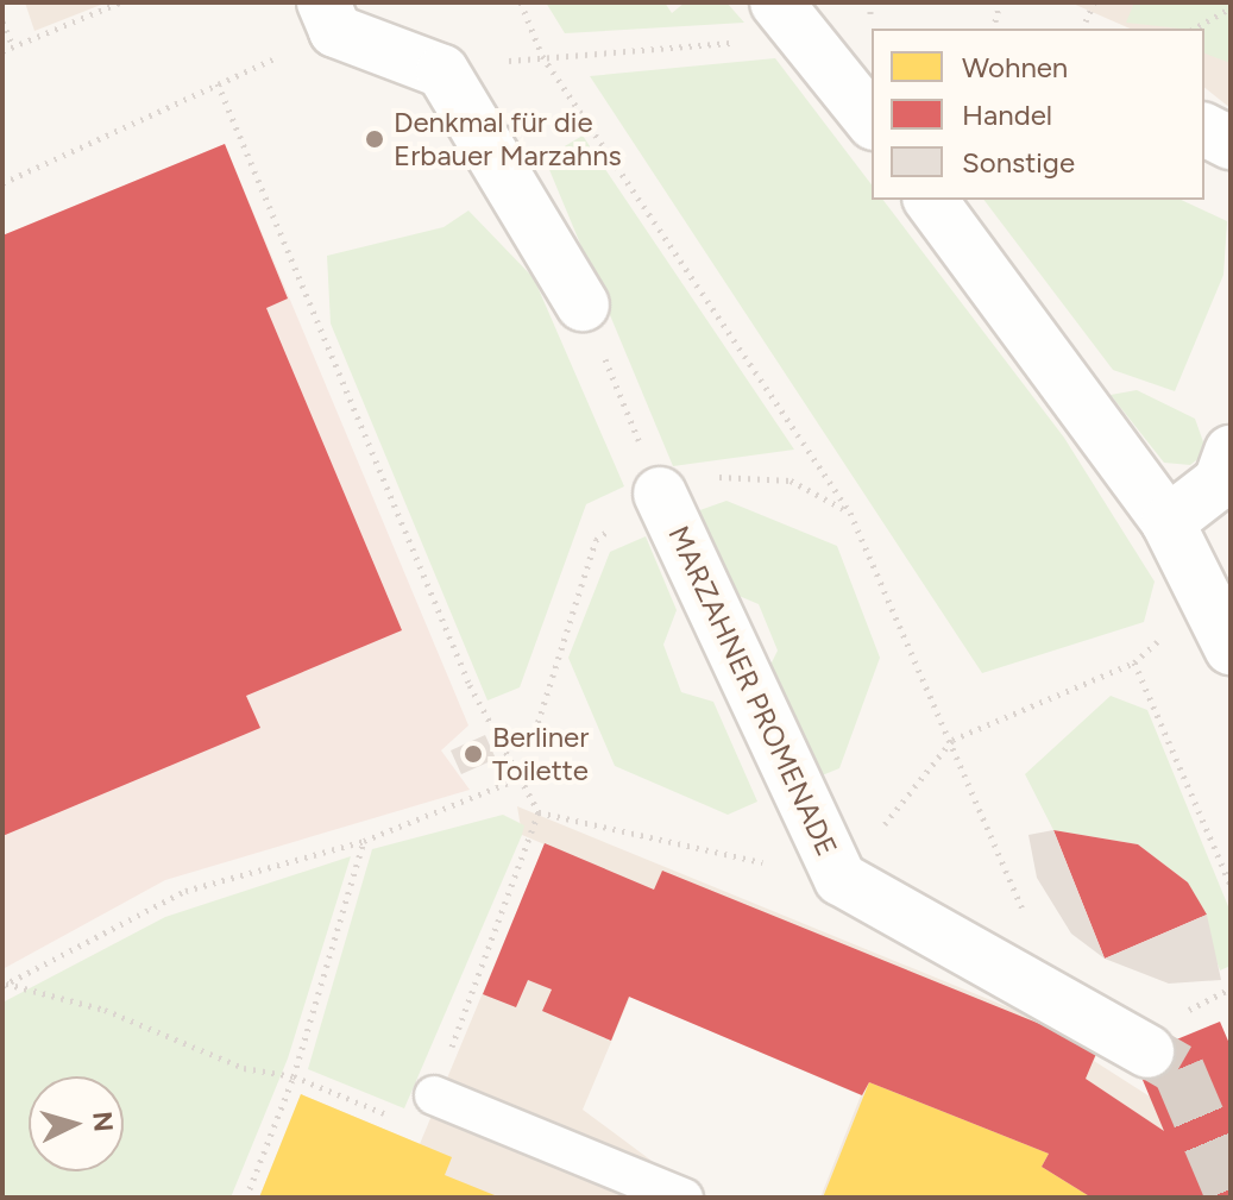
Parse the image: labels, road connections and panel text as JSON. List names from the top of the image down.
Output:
{
  "streets": {
    "street": ["MARZAHNER PROMENADE"]
  },
  "places": ["Denkmal für die Erbauer Marzahns", "Berliner Toilette"],
  "legend": ["Wohnen", "Handel", "Sonstige"],
  "north": "right"
}
